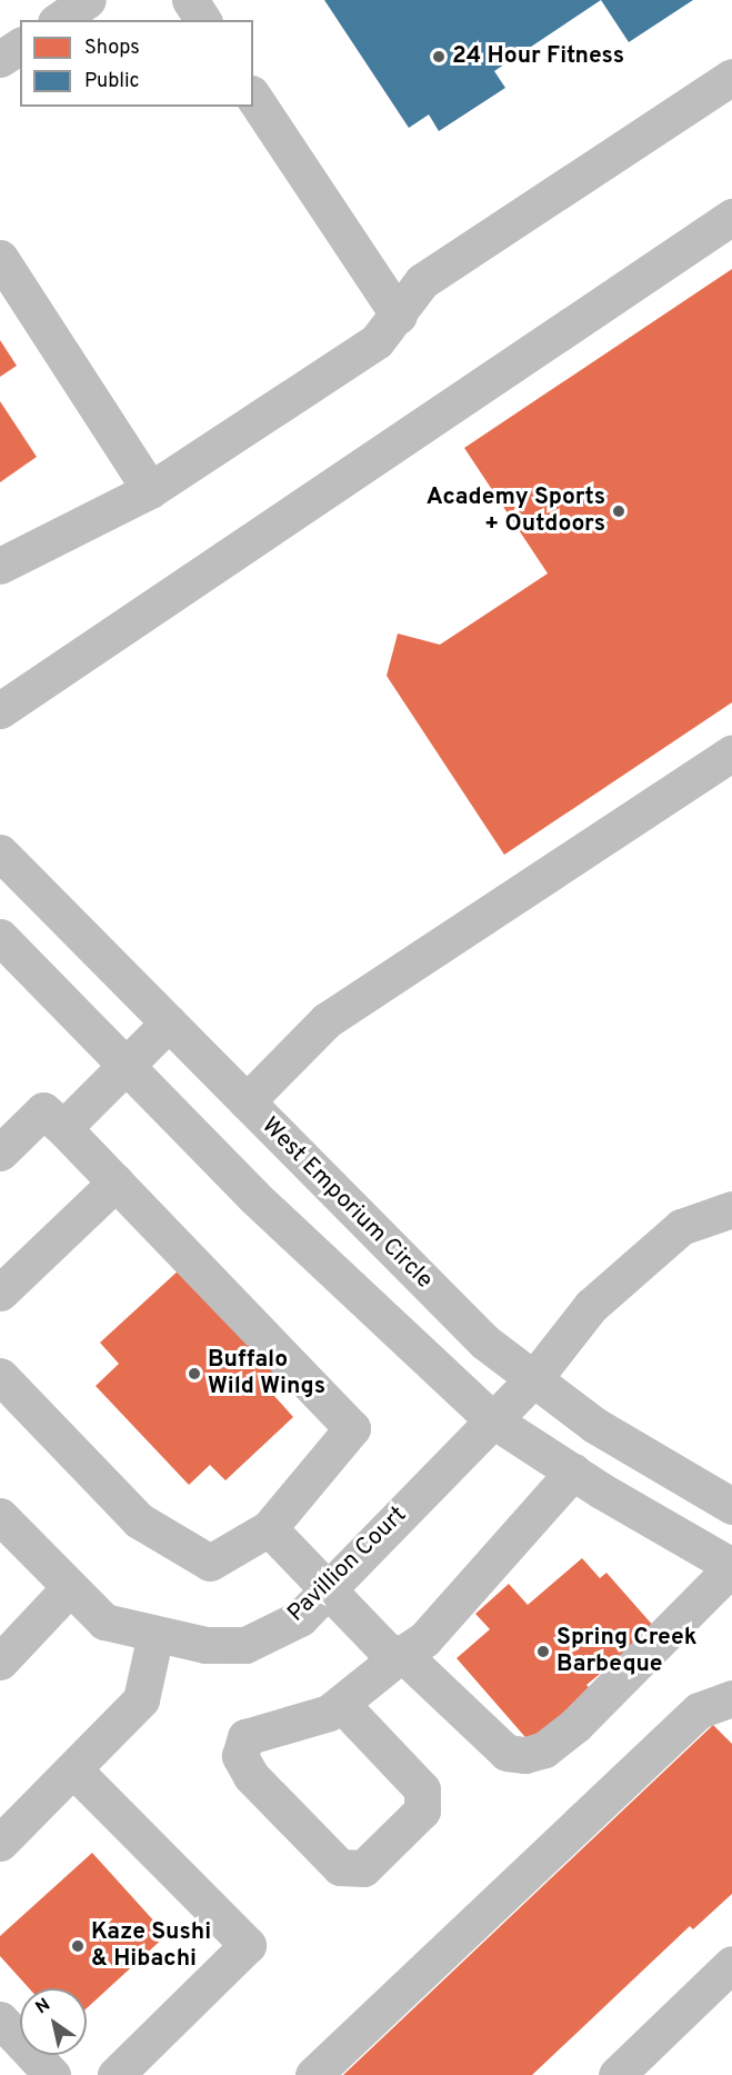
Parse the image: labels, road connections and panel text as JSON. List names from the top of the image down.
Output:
{
  "streets": {
    "street": ["West Emporium Circle", "Pavillion Court"]
  },
  "crossings": [
    ["West Emporium Circle", "Pavillion Court"]
  ],
  "places": [
    "24 Hour Fitness",
    "Academy Sports + Outdoors",
    "Buffalo Wild Wings",
    "Spring Creek Barbeque",
    "Kaze Sushi & Hibachi"
  ],
  "legend": ["Shops", "Public"],
  "north": "top left"
}
